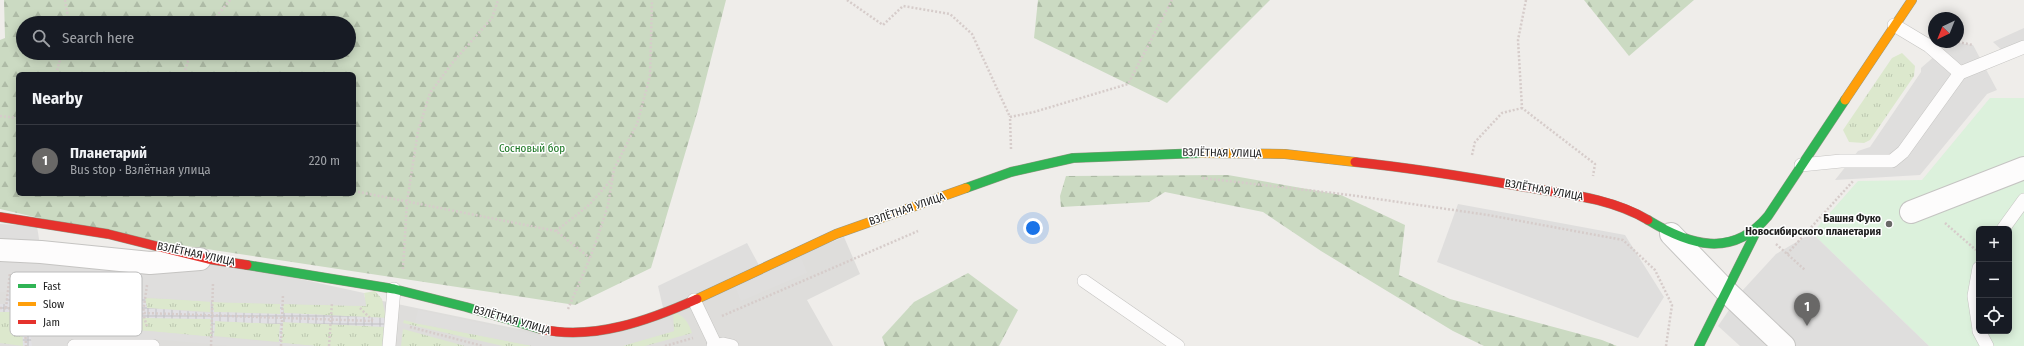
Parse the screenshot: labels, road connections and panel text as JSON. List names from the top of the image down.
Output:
{
  "streets": {
    "main road": ["ВЗЛЁТНАЯ УЛИЦА"]
  },
  "parks": ["Сосновый бор"],
  "places": ["Башня Фуко Новосибирского планетария"],
  "legend": ["Fast", "Slow", "Jam"],
  "north": "bottom left",
  "page": {
    "search": "Search here",
    "heading": "Nearby",
    "list": [
      {
        "mark": "1",
        "name": "Планетарий",
        "note": "Bus stop · Взлётная улица",
        "value": "220 m"
      }
    ],
    "map_buttons": ["+", "−"],
    "pins": "1"
  }
}
